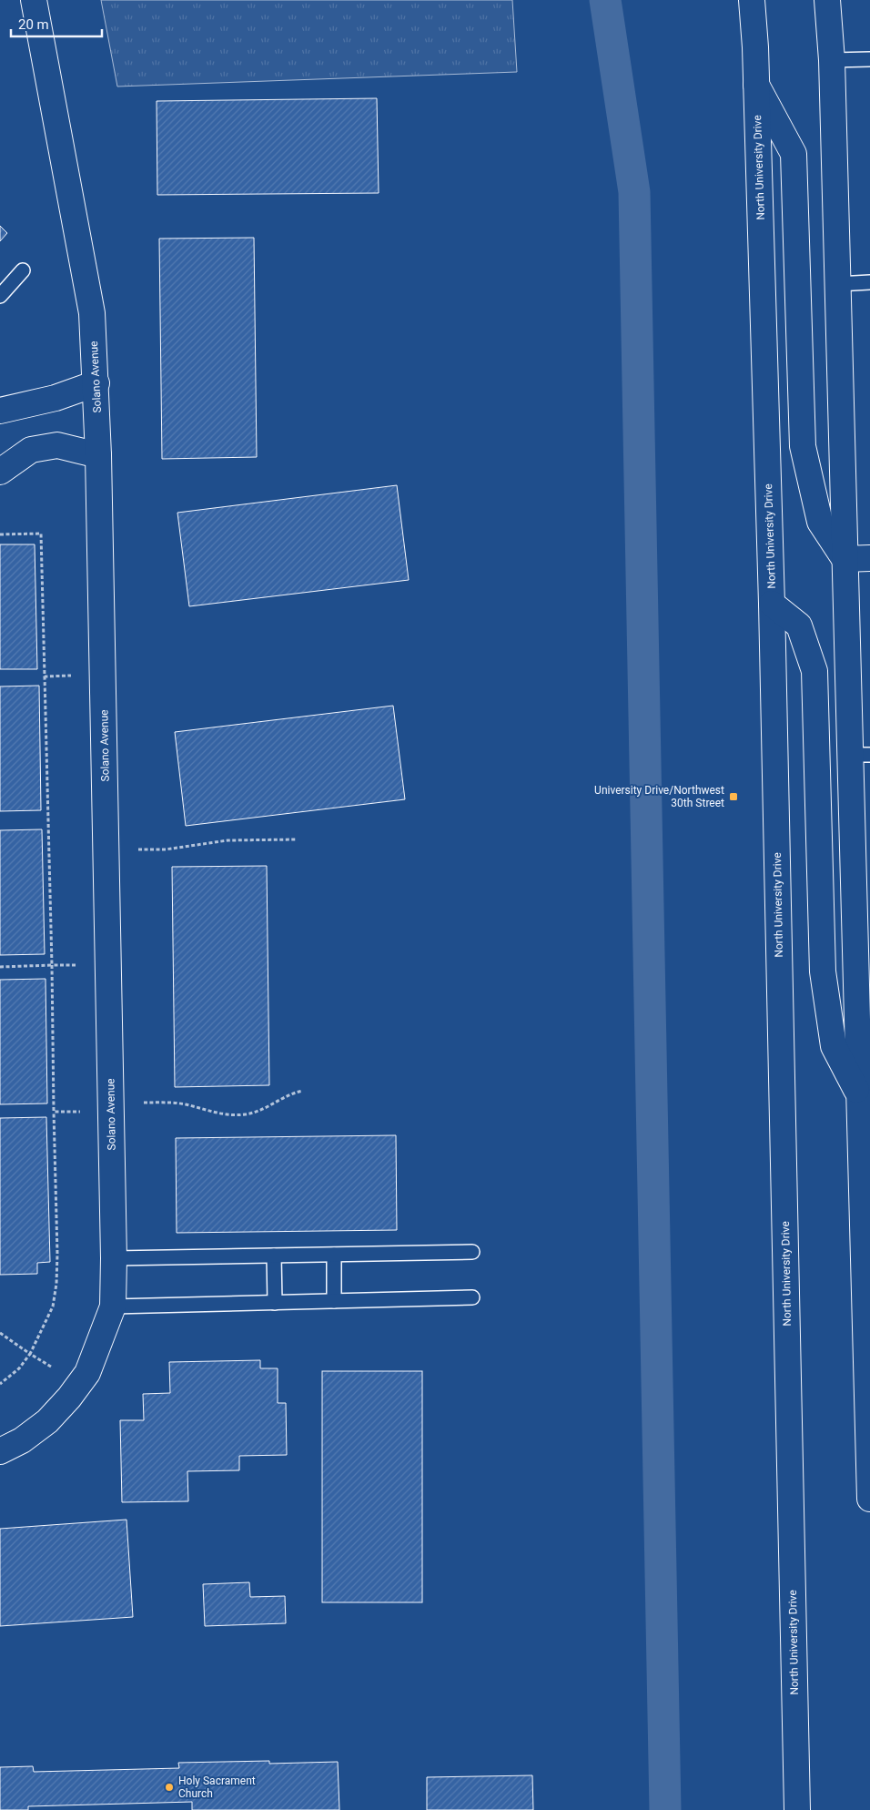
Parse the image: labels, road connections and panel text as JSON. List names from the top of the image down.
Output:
{
  "streets": {
    "main road": ["North University Drive", "Solano Avenue"]
  },
  "places": {
    "transit": ["University Drive/Northwest 30th Street"],
    "other": ["Holy Sacrament Church"]
  },
  "scale_bar": "20 m"
}
